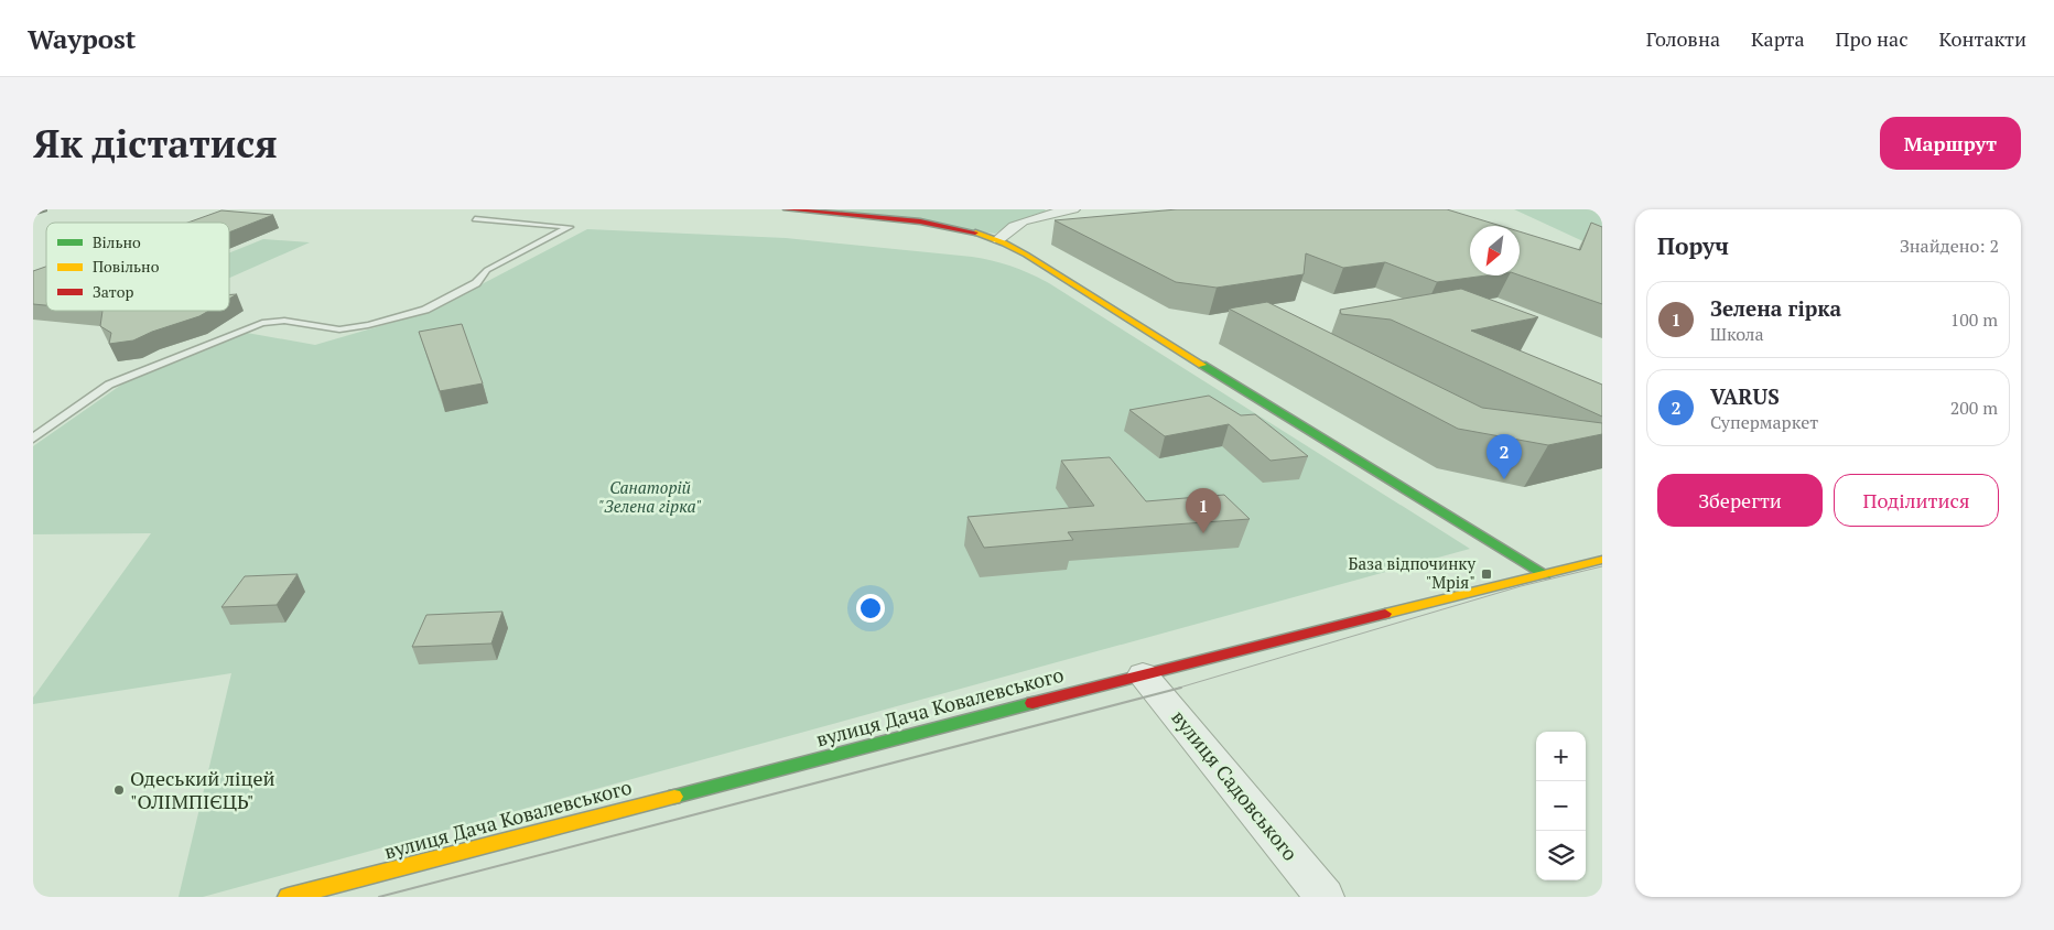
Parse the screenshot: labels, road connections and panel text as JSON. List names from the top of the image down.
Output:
{
  "streets": {
    "street": ["вулиця Дача Ковалевського", "вулиця Садовського"]
  },
  "crossings": [
    ["вулиця Дача Ковалевського", "вулиця Садовського"]
  ],
  "parks": ["Санаторій \"Зелена гірка\""],
  "places": {
    "transit": ["База відпочинку \"Мрія\""],
    "other": ["Одеський ліцей \"ОЛІМПІЄЦЬ\""]
  },
  "legend": ["Вільно", "Повільно", "Затор"],
  "north": "bottom left",
  "page": {
    "header": "Waypost",
    "nav": [
      "Головна",
      "Карта",
      "Про нас",
      "Контакти"
    ],
    "buttons": [
      "Маршрут",
      ["Зберегти", "Поділитися"]
    ],
    "title": "Як дістатися",
    "heading": ["Поруч", "Знайдено: 2"],
    "list": [
      {
        "mark": "1",
        "name": "Зелена гірка",
        "note": "Школа",
        "value": "100 m"
      },
      {
        "mark": "2",
        "name": "VARUS",
        "note": "Супермаркет",
        "value": "200 m"
      }
    ],
    "pins": ["2", "1"],
    "map_buttons": ["+", "−"]
  }
}
